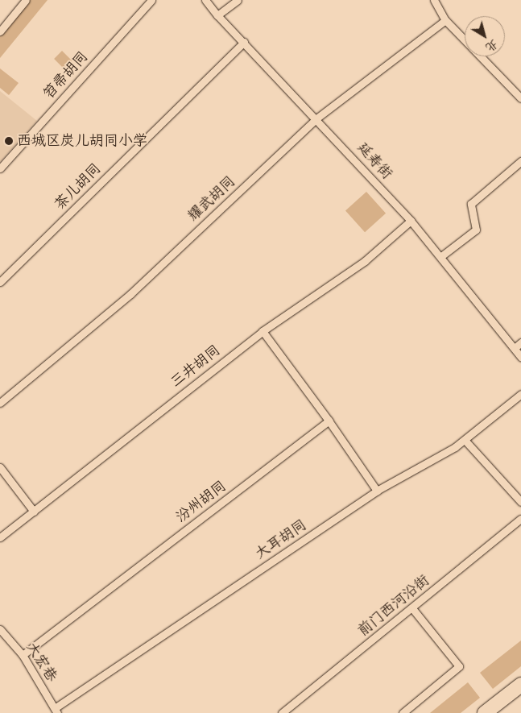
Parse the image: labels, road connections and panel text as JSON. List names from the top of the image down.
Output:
{
  "streets": {
    "lane": [
      "笤帚胡同",
      "延寿街",
      "茶儿胡同",
      "耀武胡同",
      "三井胡同",
      "汾州胡同",
      "大耳胡同",
      "前门西河沿街",
      "大宏巷"
    ]
  },
  "crossings": [
    ["延寿街", "茶儿胡同"],
    ["延寿街", "耀武胡同"],
    ["延寿街", "三井胡同"],
    ["汾州胡同", "大宏巷"],
    ["大耳胡同", "大宏巷"]
  ],
  "places": ["西城区炭儿胡同小学"],
  "north": "bottom right"
}
